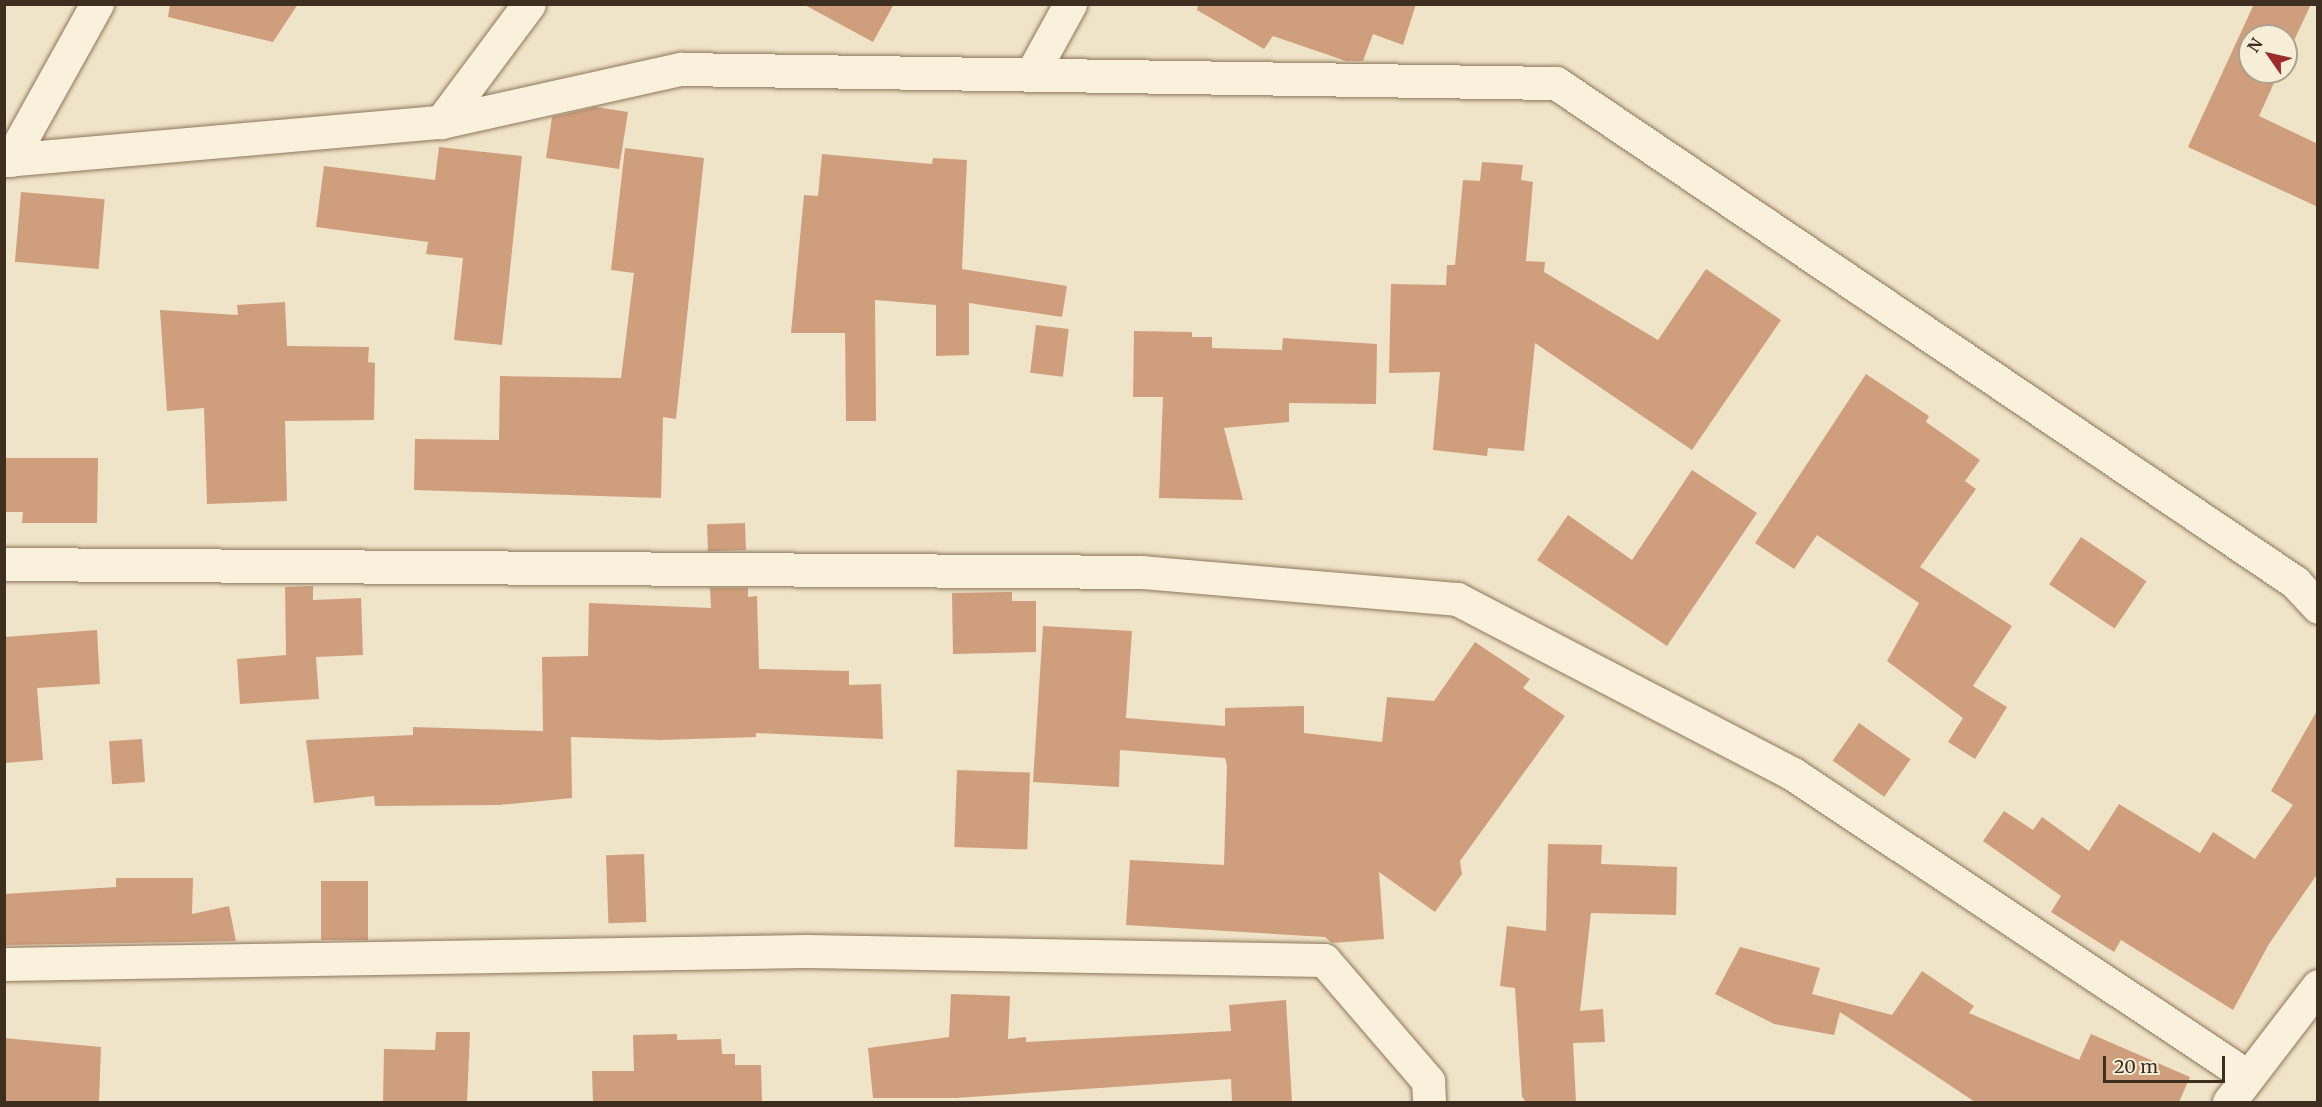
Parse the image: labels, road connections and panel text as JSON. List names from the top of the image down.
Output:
{
  "scale_bar": "20 m",
  "north": "top left"
}
